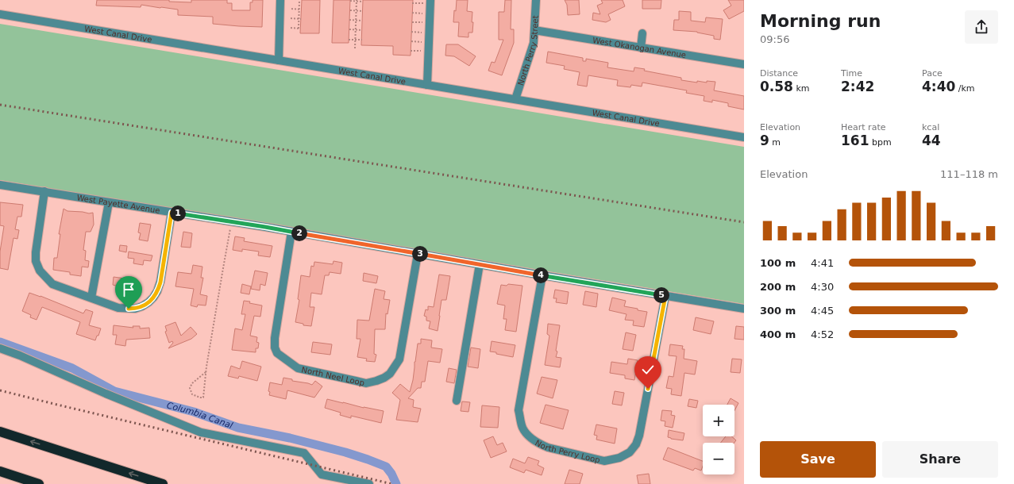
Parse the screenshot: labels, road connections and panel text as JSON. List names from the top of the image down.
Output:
{
  "streets": {
    "street": [
      "West Canal Drive",
      "West Okanogan Avenue",
      "North Perry Street",
      "West Payette Avenue",
      "North Neel Loop",
      "North Perry Loop"
    ]
  },
  "crossings": [
    ["West Canal Drive", "North Perry Street"],
    ["West Okanogan Avenue", "North Perry Street"],
    ["West Payette Avenue", "North Neel Loop"],
    ["West Payette Avenue", "North Perry Loop"]
  ],
  "water": ["Columbia Canal"],
  "page": {
    "heading": ["Morning run", "09:56"],
    "stats": [
      ["Distance", "0.58 km"],
      ["Time", "2:42"],
      ["Pace", "4:40 /km"],
      ["Elevation", "9 m"],
      ["Heart rate", "161 bpm"],
      ["kcal", "44"]
    ],
    "chart": ["Elevation", "111–118 m"],
    "pins": [
      "1",
      "2",
      "3",
      "4",
      "5"
    ],
    "list": [
      {
        "name": "100 m",
        "note": "4:41"
      },
      {
        "name": "200 m",
        "note": "4:30"
      },
      {
        "name": "300 m",
        "note": "4:45"
      },
      {
        "name": "400 m",
        "note": "4:52"
      }
    ],
    "map_buttons": ["+", "−"],
    "buttons": ["Save", "Share"]
  }
}
